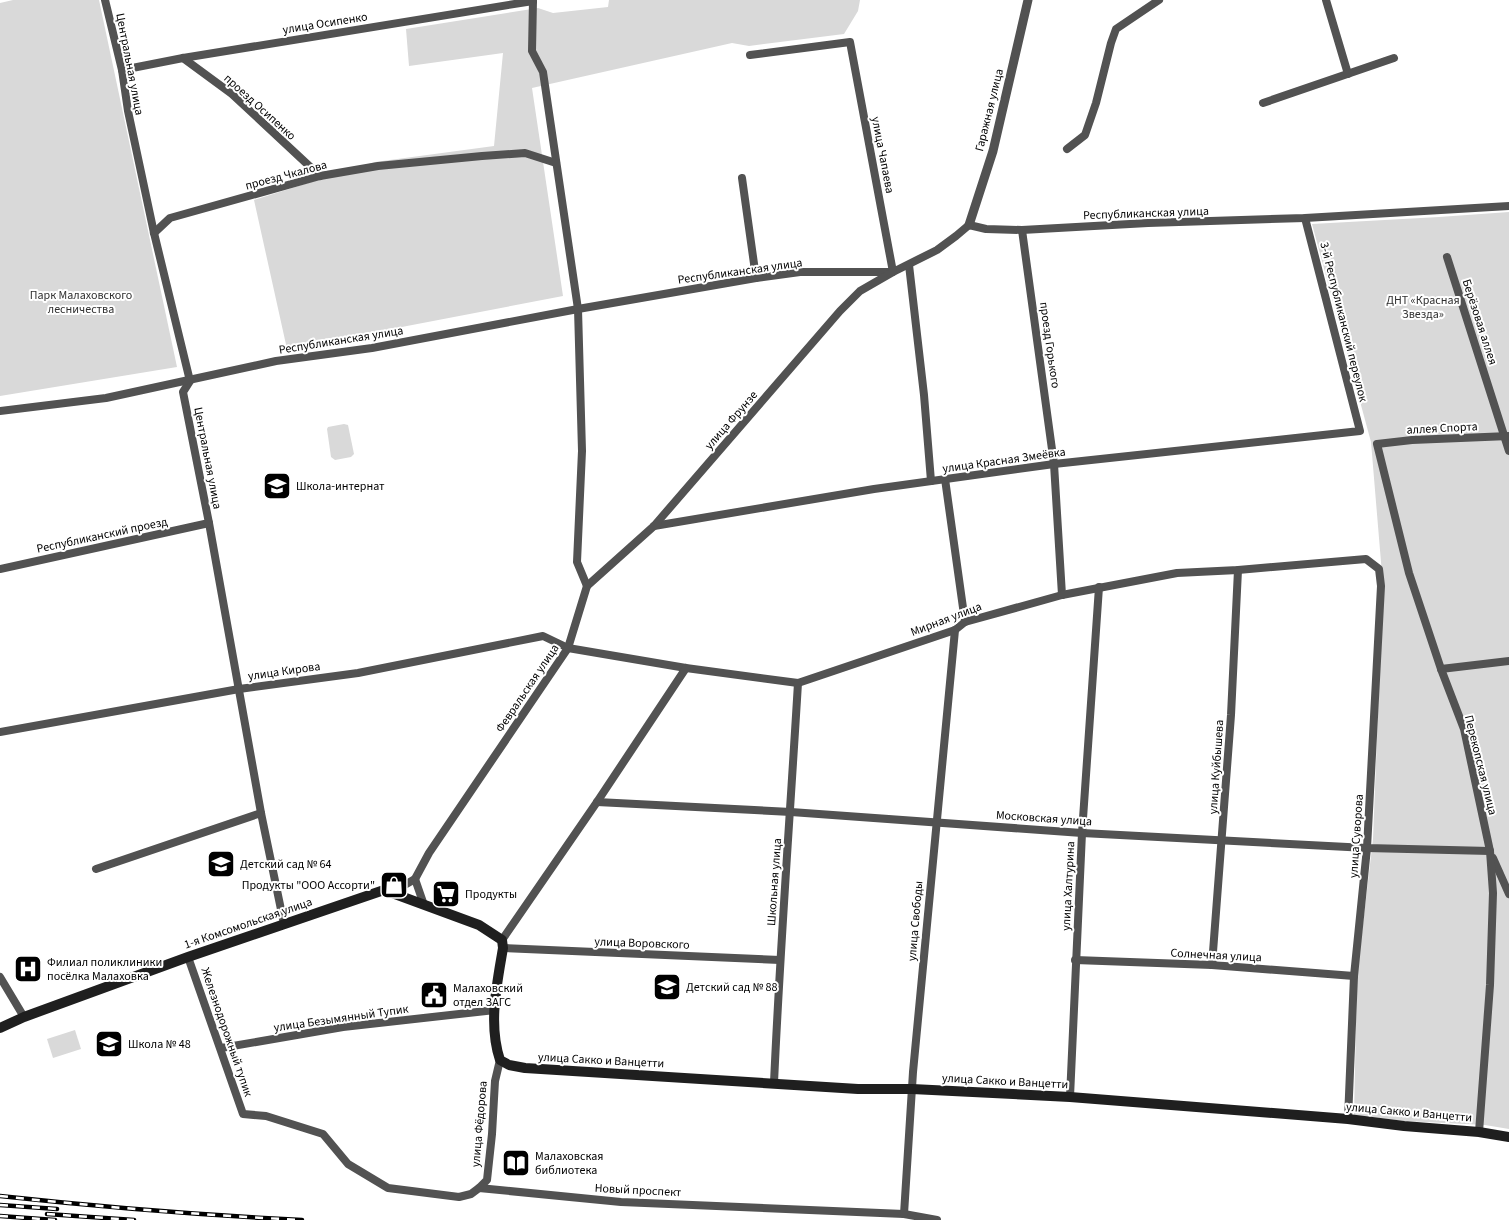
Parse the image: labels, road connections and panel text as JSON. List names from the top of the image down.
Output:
{
  "streets": {
    "main road": ["1-я Комсомольская улица", "улица Сакко и Ванцетти", "улица Фёдорова"],
    "street": [
      "улица Осипенко",
      "Центральная улица",
      "проезд Осипенко",
      "Гаражная улица",
      "улица Чапаева",
      "проезд Чкалова",
      "Республиканская улица",
      "3-й Республиканский переулок",
      "Берёзовая аллея",
      "проезд Горького",
      "улица Фрунзе",
      "аллея Спорта",
      "улица Красная Змеёвка",
      "Республиканский проезд",
      "Мирная улица",
      "улица Кирова",
      "Февральская улица",
      "Перекопская улица",
      "улица Куйбышева",
      "Московская улица",
      "улица Суворова",
      "Школьная улица",
      "улица Халтурина",
      "улица Свободы",
      "улица Воровского",
      "Солнечная улица",
      "улица Безымянный Тупик",
      "Железнодорожный тупик",
      "Новый проспект"
    ]
  },
  "crossings": [
    ["улица Осипенко", "Центральная улица"],
    ["улица Осипенко", "проезд Осипенко"],
    ["Центральная улица", "проезд Чкалова"],
    ["Центральная улица", "Республиканская улица"],
    ["Центральная улица", "Республиканский проезд"],
    ["Центральная улица", "улица Кирова"],
    ["Центральная улица", "1-я Комсомольская улица"],
    ["проезд Осипенко", "проезд Чкалова"],
    ["Гаражная улица", "Республиканская улица"],
    ["улица Чапаева", "Республиканская улица"],
    ["улица Чапаева", "улица Фрунзе"],
    ["Республиканская улица", "3-й Республиканский переулок"],
    ["Республиканская улица", "проезд Горького"],
    ["Республиканская улица", "улица Фрунзе"],
    ["3-й Республиканский переулок", "улица Красная Змеёвка"],
    ["Берёзовая аллея", "аллея Спорта"],
    ["проезд Горького", "улица Красная Змеёвка"],
    ["проезд Горького", "Мирная улица"],
    ["улица Фрунзе", "улица Красная Змеёвка"],
    ["улица Фрунзе", "Февральская улица"],
    ["аллея Спорта", "Перекопская улица"],
    ["Мирная улица", "улица Кирова"],
    ["Мирная улица", "Февральская улица"],
    ["Мирная улица", "улица Куйбышева"],
    ["Мирная улица", "улица Суворова"],
    ["Мирная улица", "Школьная улица"],
    ["Мирная улица", "улица Халтурина"],
    ["Мирная улица", "улица Свободы"],
    ["улица Кирова", "Февральская улица"],
    ["Перекопская улица", "Московская улица"],
    ["Перекопская улица", "улица Сакко и Ванцетти"],
    ["улица Куйбышева", "Московская улица"],
    ["улица Куйбышева", "Солнечная улица"],
    ["Московская улица", "улица Суворова"],
    ["Московская улица", "Школьная улица"],
    ["Московская улица", "улица Халтурина"],
    ["Московская улица", "улица Свободы"],
    ["улица Суворова", "Солнечная улица"],
    ["улица Суворова", "улица Сакко и Ванцетти"],
    ["Школьная улица", "улица Воровского"],
    ["Школьная улица", "улица Сакко и Ванцетти"],
    ["улица Халтурина", "Солнечная улица"],
    ["улица Халтурина", "улица Сакко и Ванцетти"],
    ["улица Свободы", "улица Сакко и Ванцетти"],
    ["улица Свободы", "Новый проспект"],
    ["1-я Комсомольская улица", "Железнодорожный тупик"],
    ["улица Воровского", "улица Фёдорова"],
    ["улица Безымянный Тупик", "Железнодорожный тупик"],
    ["улица Безымянный Тупик", "улица Фёдорова"],
    ["Железнодорожный тупик", "Новый проспект"],
    ["улица Сакко и Ванцетти", "улица Фёдорова"],
    ["улица Фёдорова", "Новый проспект"]
  ],
  "parks": ["Парк Малаховского лесничества", "ДНТ «Красная Звезда»"],
  "places": {
    "school or university": [
      "Школа-интернат",
      "Детский сад № 64",
      "Детский сад № 88",
      "Школа № 48"
    ],
    "shop": ["Продукты \"ООО Ассорти\""],
    "supermarket": ["Продукты"],
    "hospital": ["Филиал поликлиники посёлка Малаховка"],
    "public building": ["Малаховский отдел ЗАГС"],
    "library": ["Малаховская библиотека"]
  }
}
